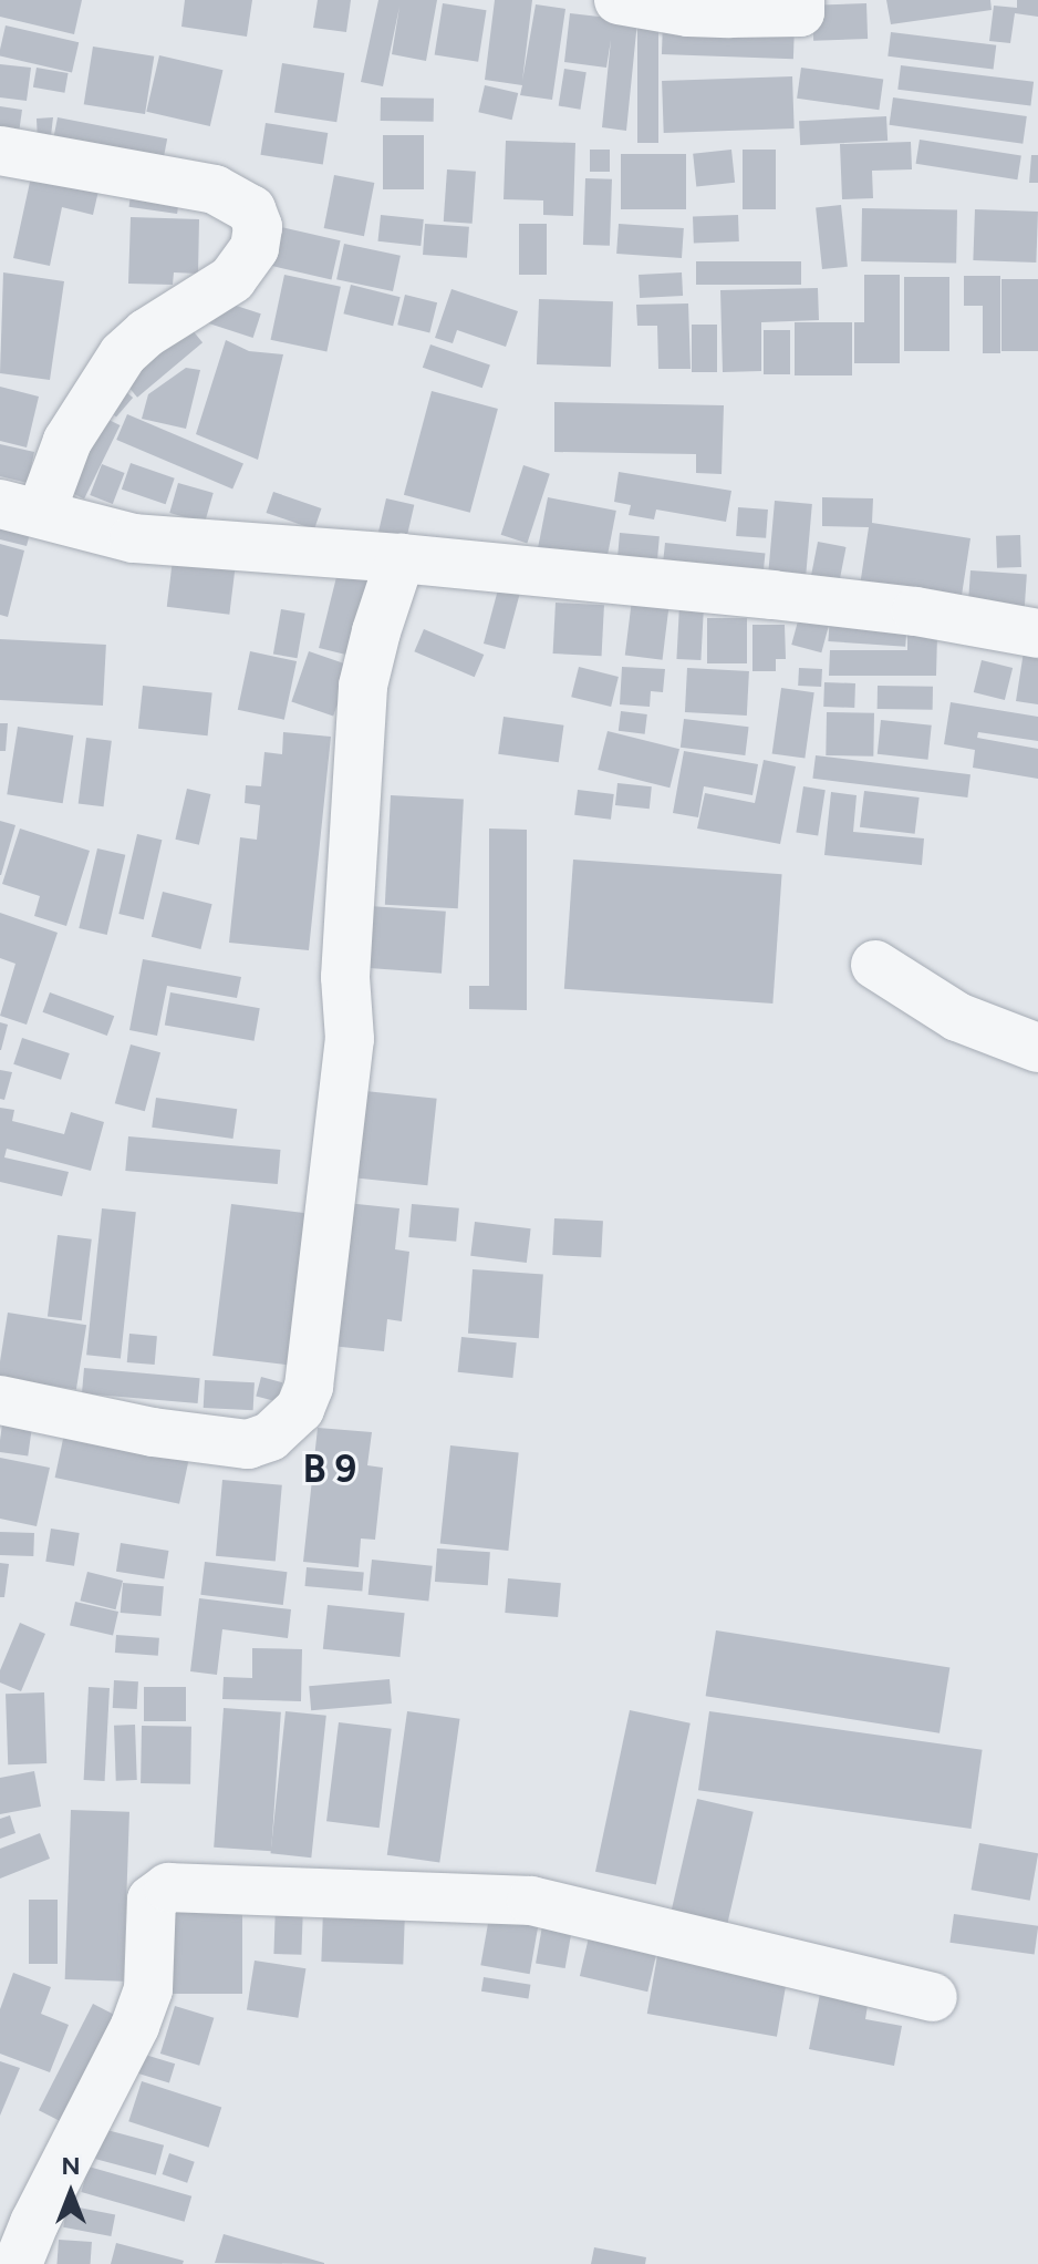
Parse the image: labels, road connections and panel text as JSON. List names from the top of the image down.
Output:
{
  "districts": ["B 9"],
  "north": "top"
}
